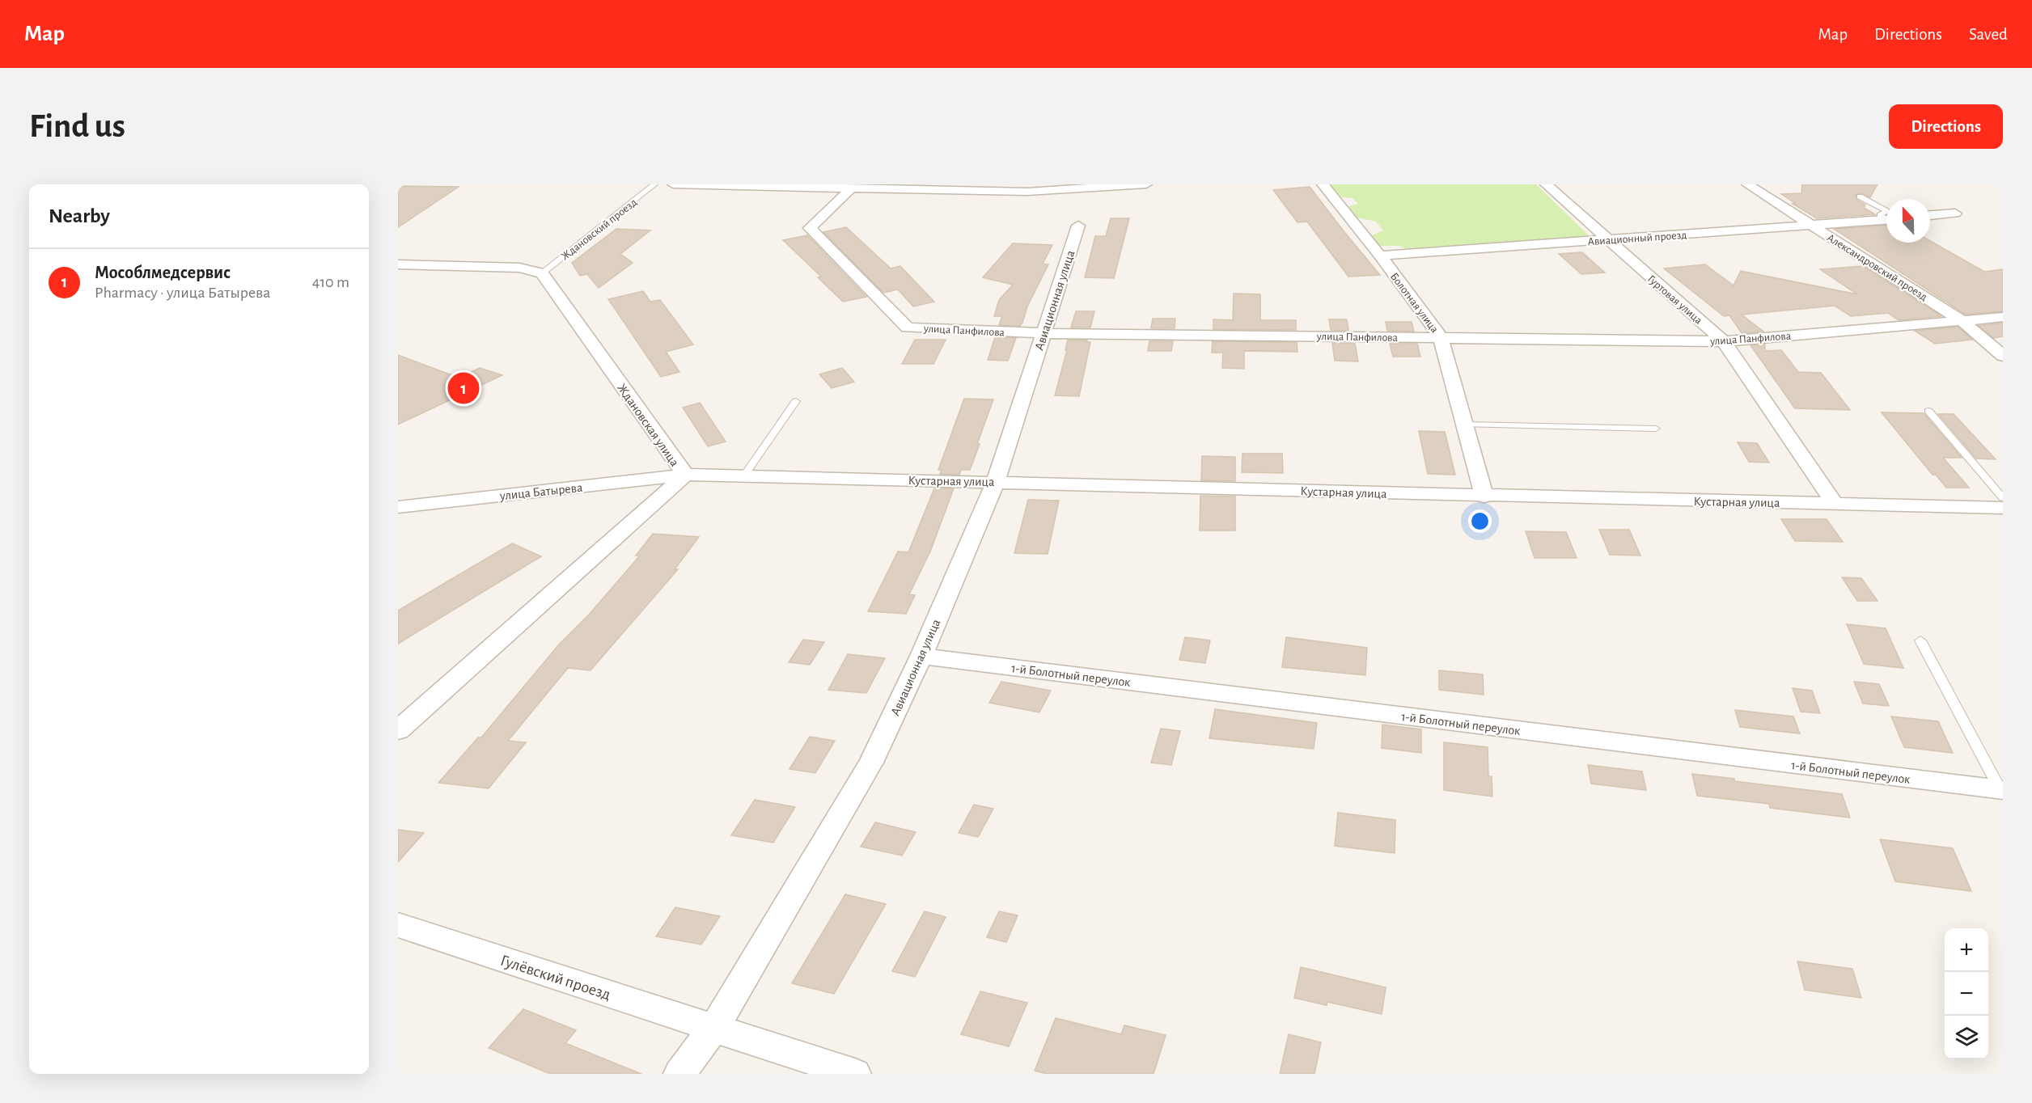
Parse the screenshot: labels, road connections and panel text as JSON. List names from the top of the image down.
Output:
{
  "streets": {
    "street": [
      "Авиационный проезд",
      "Александровский проезд",
      "Гуртовая улица",
      "Авиационная улица",
      "Болотная улица",
      "улица Панфилова",
      "Ждановская улица",
      "Кустарная улица",
      "улица Батырева",
      "1-й Болотный переулок",
      "Гулёвский проезд"
    ],
    "lane": ["Ждановский проезд"]
  },
  "crossings": [
    ["Ждановский проезд", "Ждановская улица"],
    ["Авиационный проезд", "Александровский проезд"],
    ["Авиационный проезд", "Гуртовая улица"],
    ["Авиационный проезд", "Болотная улица"],
    ["Александровский проезд", "улица Панфилова"],
    ["Гуртовая улица", "улица Панфилова"],
    ["Гуртовая улица", "Кустарная улица"],
    ["Авиационная улица", "улица Панфилова"],
    ["Авиационная улица", "Кустарная улица"],
    ["Авиационная улица", "1-й Болотный переулок"],
    ["Авиационная улица", "Гулёвский проезд"],
    ["Болотная улица", "улица Панфилова"],
    ["Болотная улица", "Кустарная улица"],
    ["Ждановская улица", "Кустарная улица"],
    ["Ждановская улица", "улица Батырева"],
    ["Кустарная улица", "улица Батырева"]
  ],
  "north": "top",
  "page": {
    "header": "Map",
    "nav": ["Map", "Directions", "Saved"],
    "buttons": "Directions",
    "title": "Find us",
    "heading": "Nearby",
    "list": [
      {
        "mark": "1",
        "name": "Мособлмедсервис",
        "note": "Pharmacy · улица Батырева",
        "value": "410 m"
      }
    ],
    "pins": "1",
    "map_buttons": ["+", "−"]
  }
}
